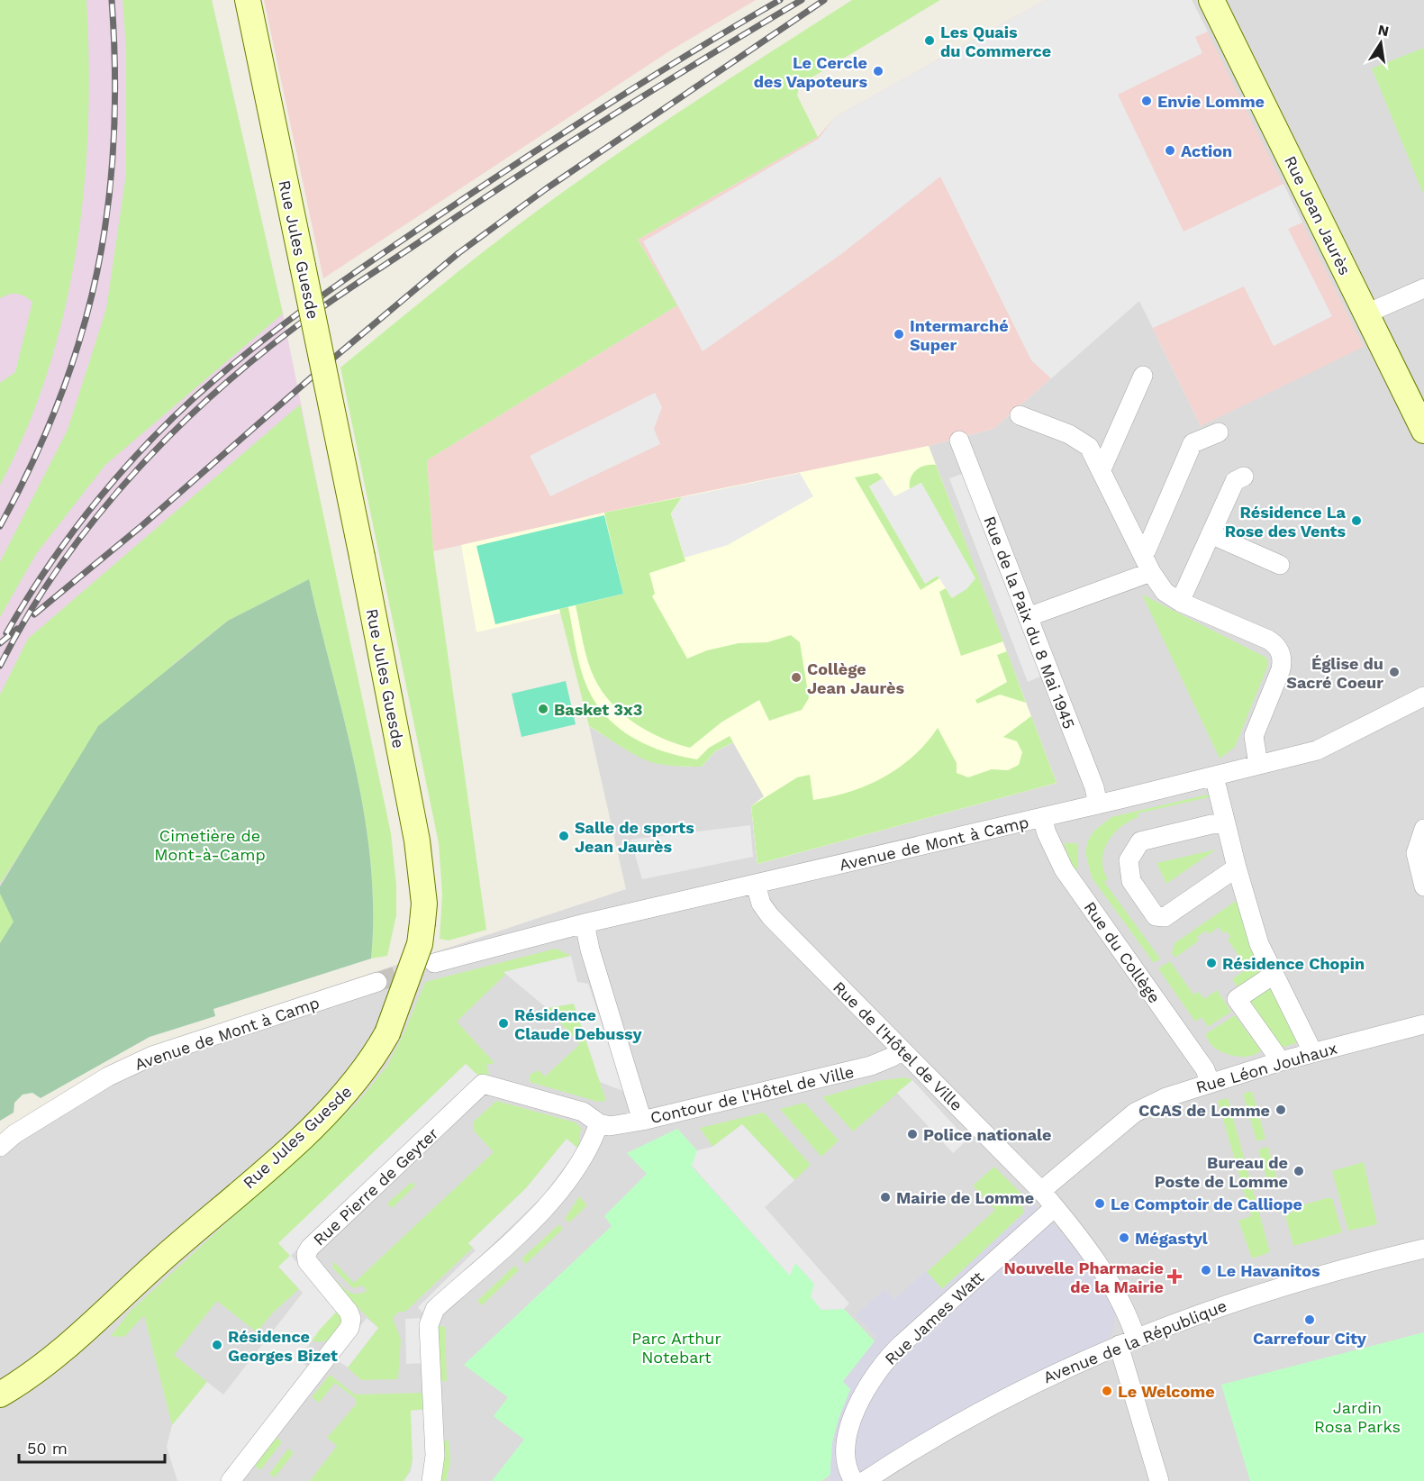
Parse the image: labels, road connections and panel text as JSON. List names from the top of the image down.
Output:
{
  "streets": {
    "street": [
      "Rue Jean Jaurès",
      "Rue Jules Guesde",
      "Rue de la Paix du 8 Mai 1945",
      "Avenue de Mont à Camp",
      "Rue du Collège",
      "Rue de l'Hôtel de Ville",
      "Rue Léon Jouhaux",
      "Contour de l'Hôtel de Ville",
      "Rue Pierre de Geyter",
      "Rue James Watt",
      "Avenue de la République"
    ]
  },
  "crossings": [
    ["Rue de la Paix du 8 Mai 1945", "Avenue de Mont à Camp"],
    ["Avenue de Mont à Camp", "Rue du Collège"],
    ["Avenue de Mont à Camp", "Rue de l'Hôtel de Ville"],
    ["Avenue de Mont à Camp", "Contour de l'Hôtel de Ville"],
    ["Rue du Collège", "Rue Léon Jouhaux"],
    ["Rue de l'Hôtel de Ville", "Rue Léon Jouhaux"],
    ["Rue de l'Hôtel de Ville", "Contour de l'Hôtel de Ville"],
    ["Rue de l'Hôtel de Ville", "Rue James Watt"],
    ["Rue de l'Hôtel de Ville", "Avenue de la République"],
    ["Contour de l'Hôtel de Ville", "Rue Pierre de Geyter"]
  ],
  "parks": ["Cimetière de Mont-à-Camp", "Parc Arthur Notebart", "Jardin Rosa Parks"],
  "places": {
    "other": [
      "Les Quais du Commerce",
      "Le Cercle des Vapoteurs",
      "Envie Lomme",
      "Action",
      "Intermarché Super",
      "Résidence La Rose des Vents",
      "Église du Sacré Coeur",
      "Collège Jean Jaurès",
      "Basket 3x3",
      "Salle de sports Jean Jaurès",
      "Résidence Chopin",
      "Résidence Claude Debussy",
      "CCAS de Lomme",
      "Police nationale",
      "Bureau de Poste de Lomme",
      "Mairie de Lomme",
      "Le Comptoir de Calliope",
      "Mégastyl",
      "Le Havanitos",
      "Carrefour City",
      "Résidence Georges Bizet",
      "Le Welcome"
    ],
    "health": ["Nouvelle Pharmacie de la Mairie"]
  },
  "scale_bar": "50 m",
  "north": "top"
}
